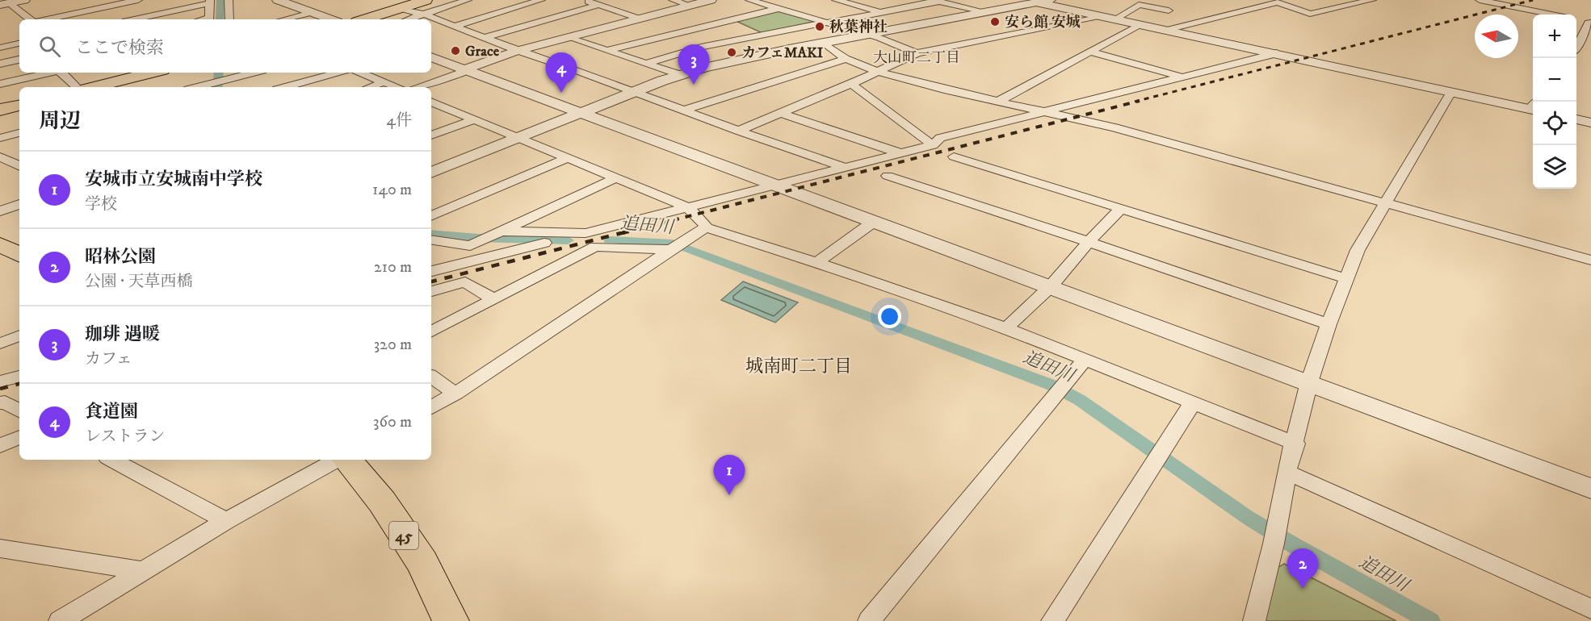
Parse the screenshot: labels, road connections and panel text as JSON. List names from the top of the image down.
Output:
{
  "streets": {
    "main road": ["45"]
  },
  "districts": ["大山町二丁目", "城南町二丁目"],
  "water": ["追田川"],
  "places": [
    "安ら館 安城",
    "秋葉神社",
    "Grace",
    "カフェMAKI"
  ],
  "north": "left",
  "page": {
    "map_buttons": ["+", "−"],
    "search": "ここで検索",
    "pins": [
      "3",
      "4",
      "1",
      "2"
    ],
    "heading": ["周辺", "4件"],
    "list": [
      {
        "mark": "1",
        "name": "安城市立安城南中学校",
        "note": "学校",
        "value": "140 m"
      },
      {
        "mark": "2",
        "name": "昭林公園",
        "note": "公園 · 天草西橋",
        "value": "210 m"
      },
      {
        "mark": "3",
        "name": "珈琲 遇暖",
        "note": "カフェ",
        "value": "320 m"
      },
      {
        "mark": "4",
        "name": "食道園",
        "note": "レストラン",
        "value": "360 m"
      }
    ]
  }
}
